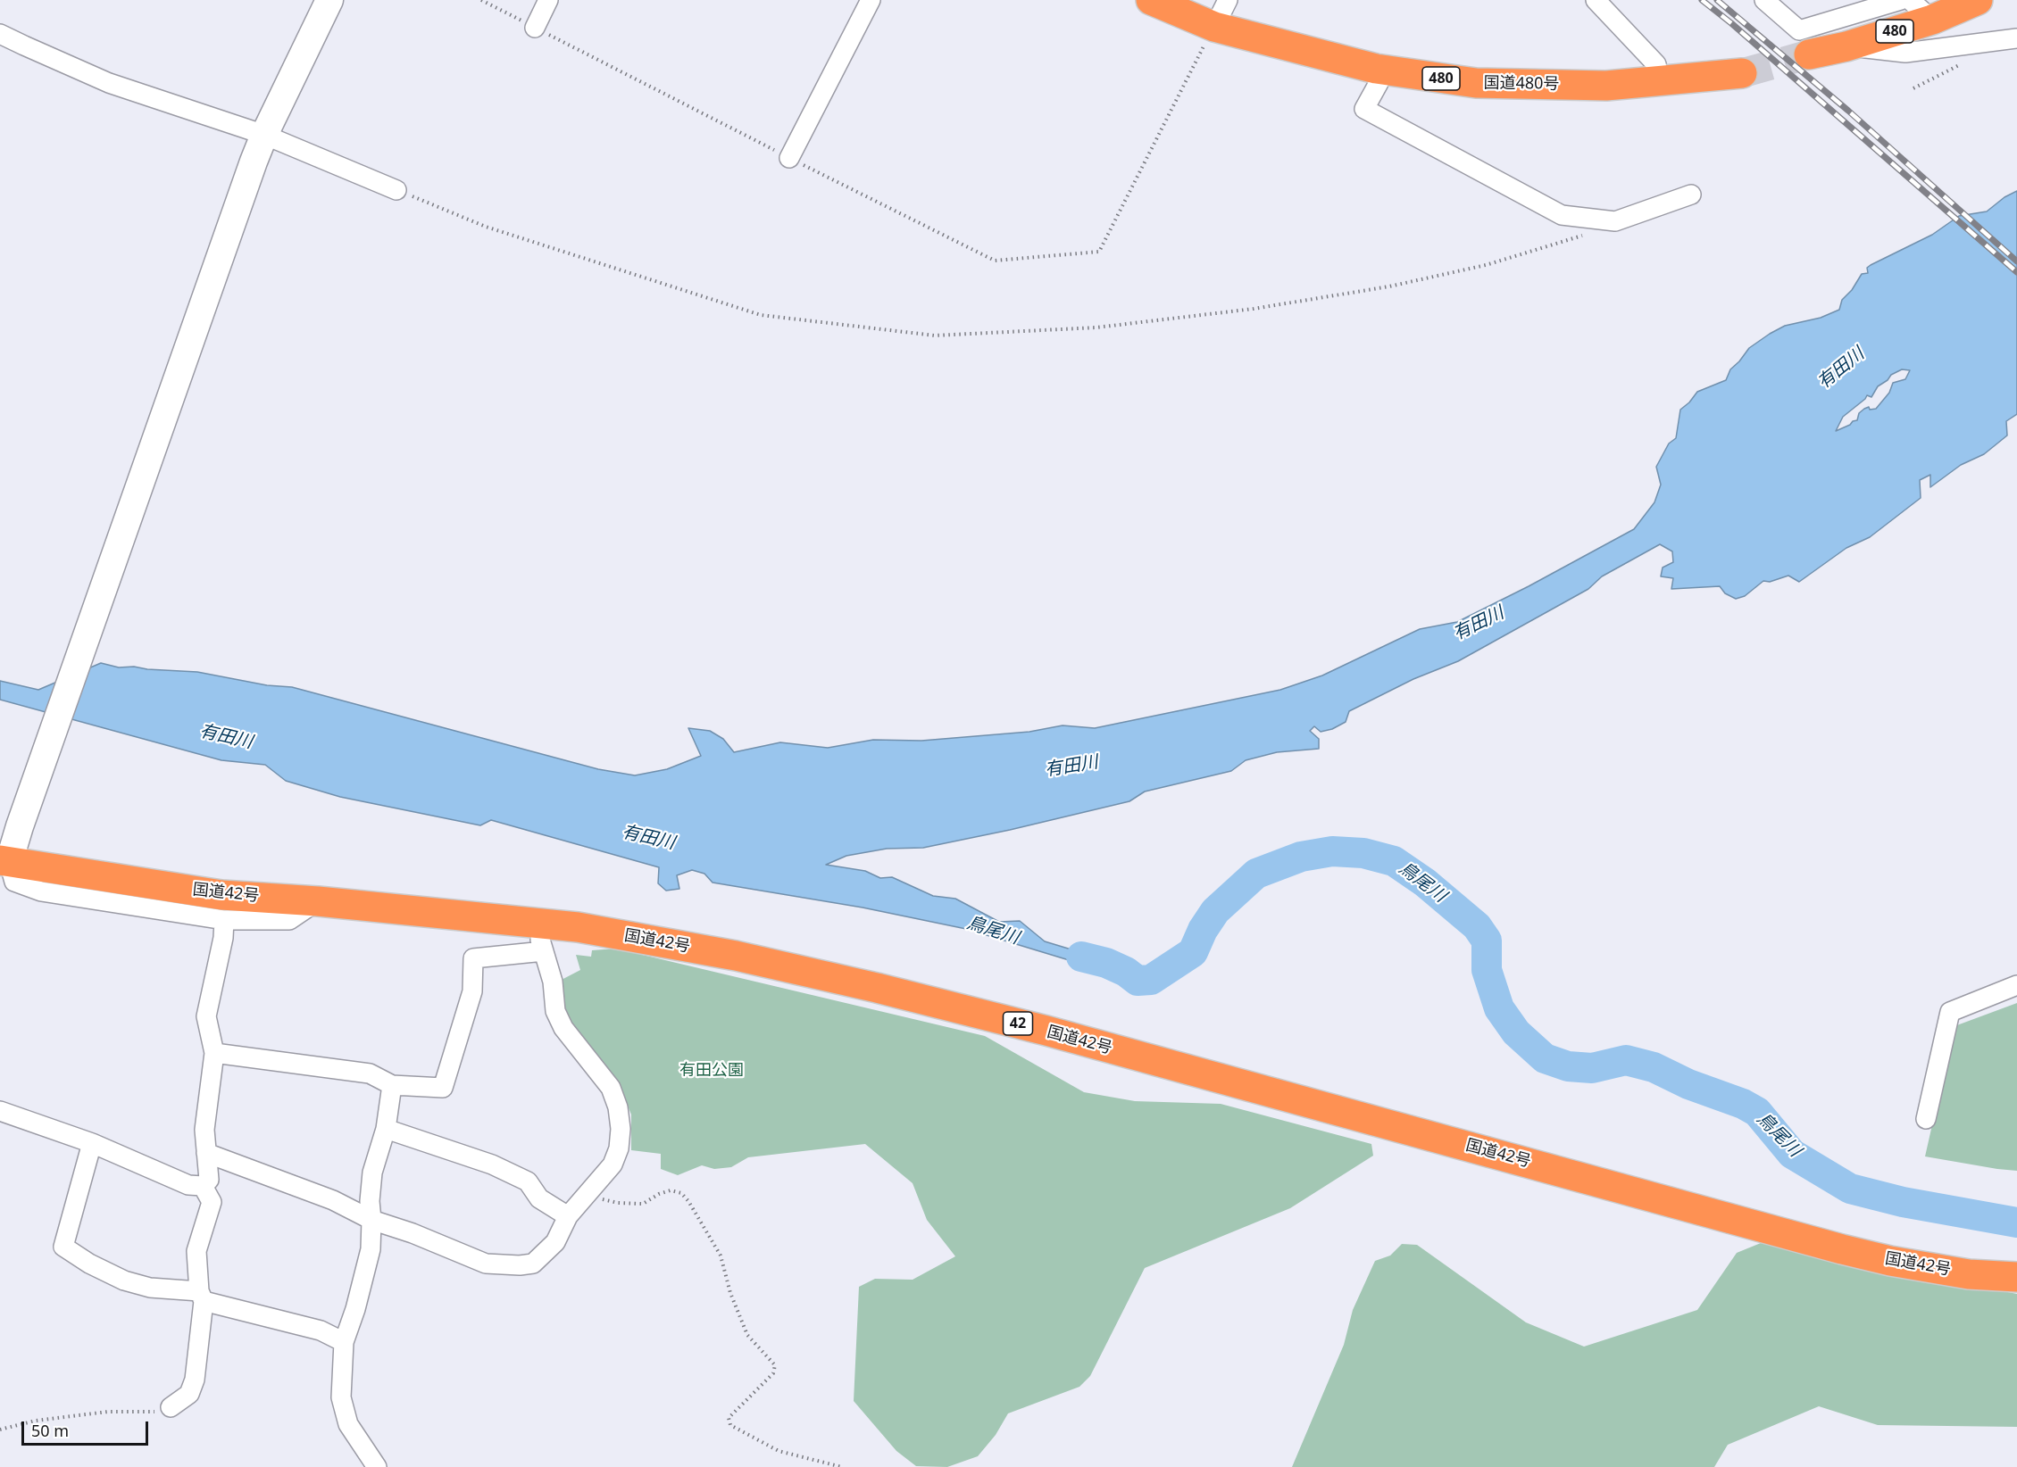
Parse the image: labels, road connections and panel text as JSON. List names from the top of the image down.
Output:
{
  "streets": {
    "highway": [
      "480",
      "国道480号",
      "国道42号",
      "42"
    ]
  },
  "water": ["有田川", "鳥尾川"],
  "parks": ["有田公園"],
  "scale_bar": "50 m"
}
